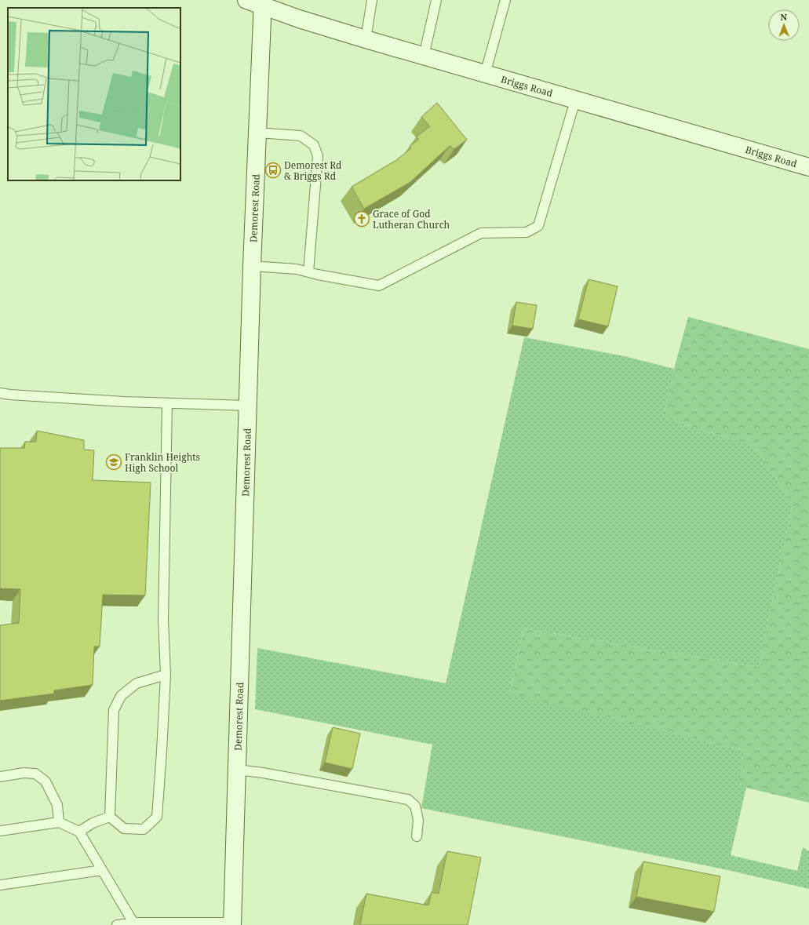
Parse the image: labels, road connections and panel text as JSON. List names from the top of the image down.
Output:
{
  "streets": {
    "street": ["Briggs Road", "Demorest Road"]
  },
  "crossings": [
    ["Briggs Road", "Demorest Road"]
  ],
  "places": {
    "bus stop": ["Demorest Rd & Briggs Rd"],
    "church": ["Grace of God Lutheran Church"],
    "school or university": ["Franklin Heights High School"]
  },
  "north": "top"
}
